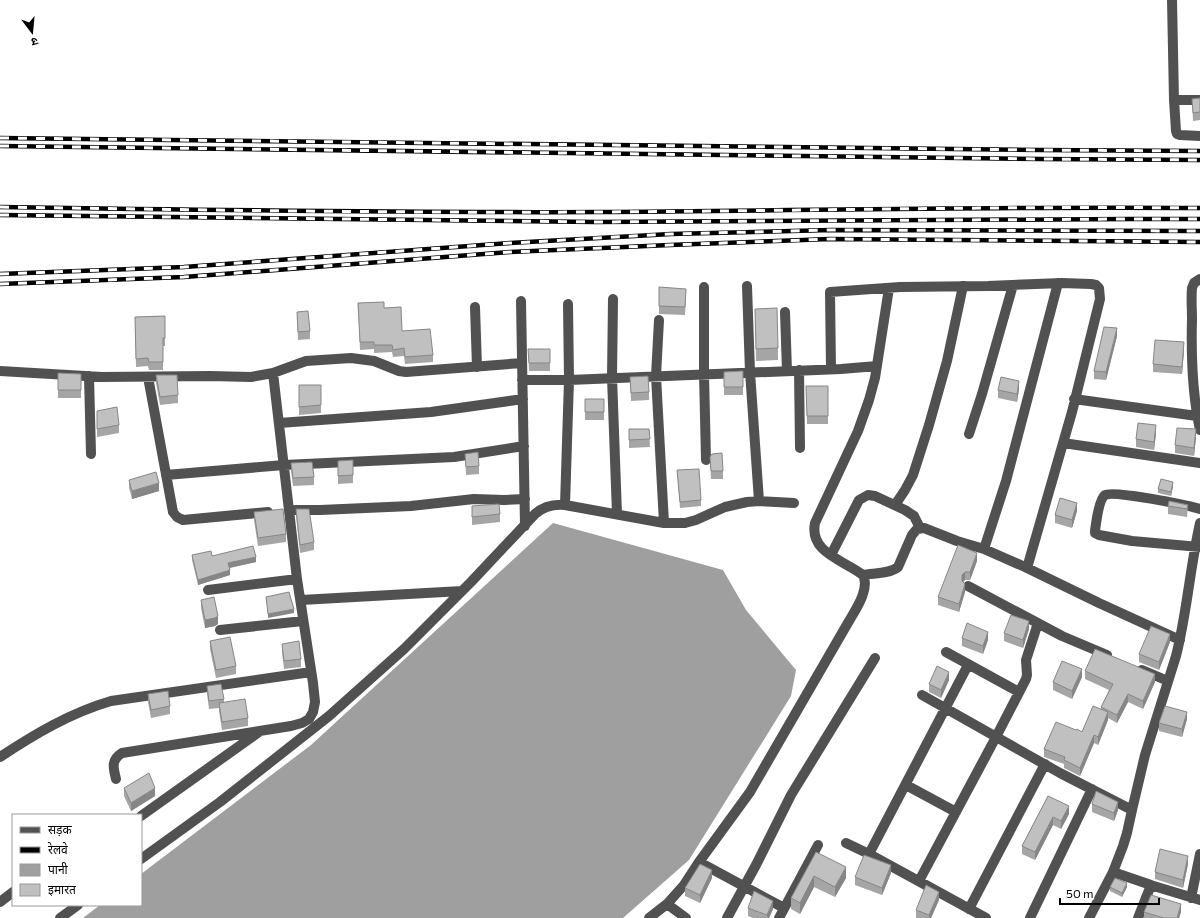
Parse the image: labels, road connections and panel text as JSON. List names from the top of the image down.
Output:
{
  "legend": [
    "सड़क",
    "रेलवे",
    "पानी",
    "इमारत"
  ],
  "scale_bar": "50 m",
  "north": "bottom"
}
